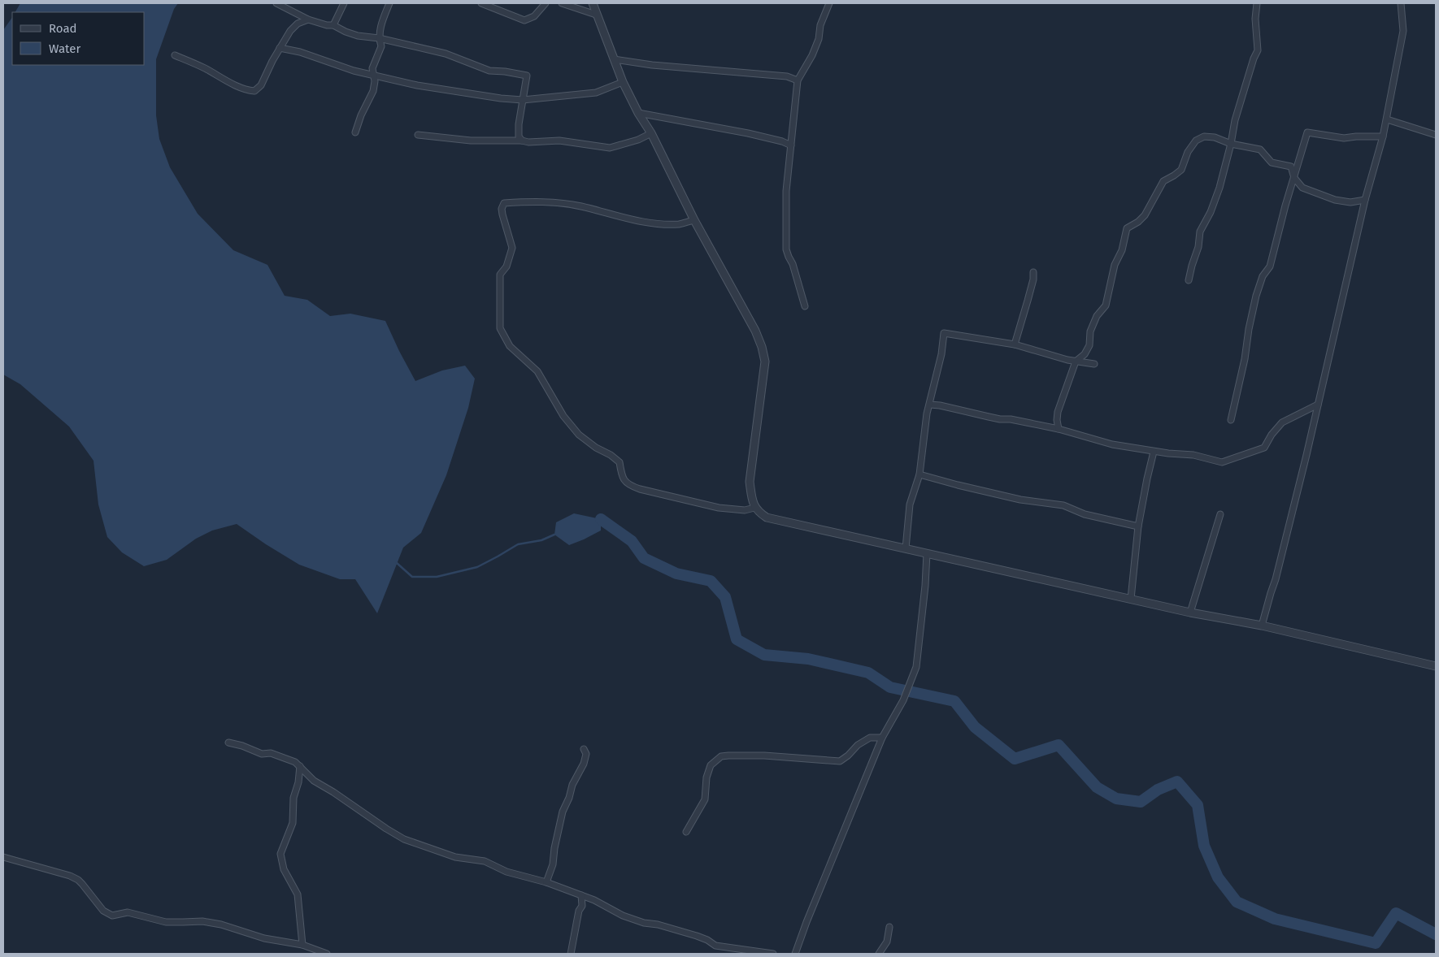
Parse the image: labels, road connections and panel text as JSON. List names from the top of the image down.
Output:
{
  "legend": ["Road", "Water"]
}
